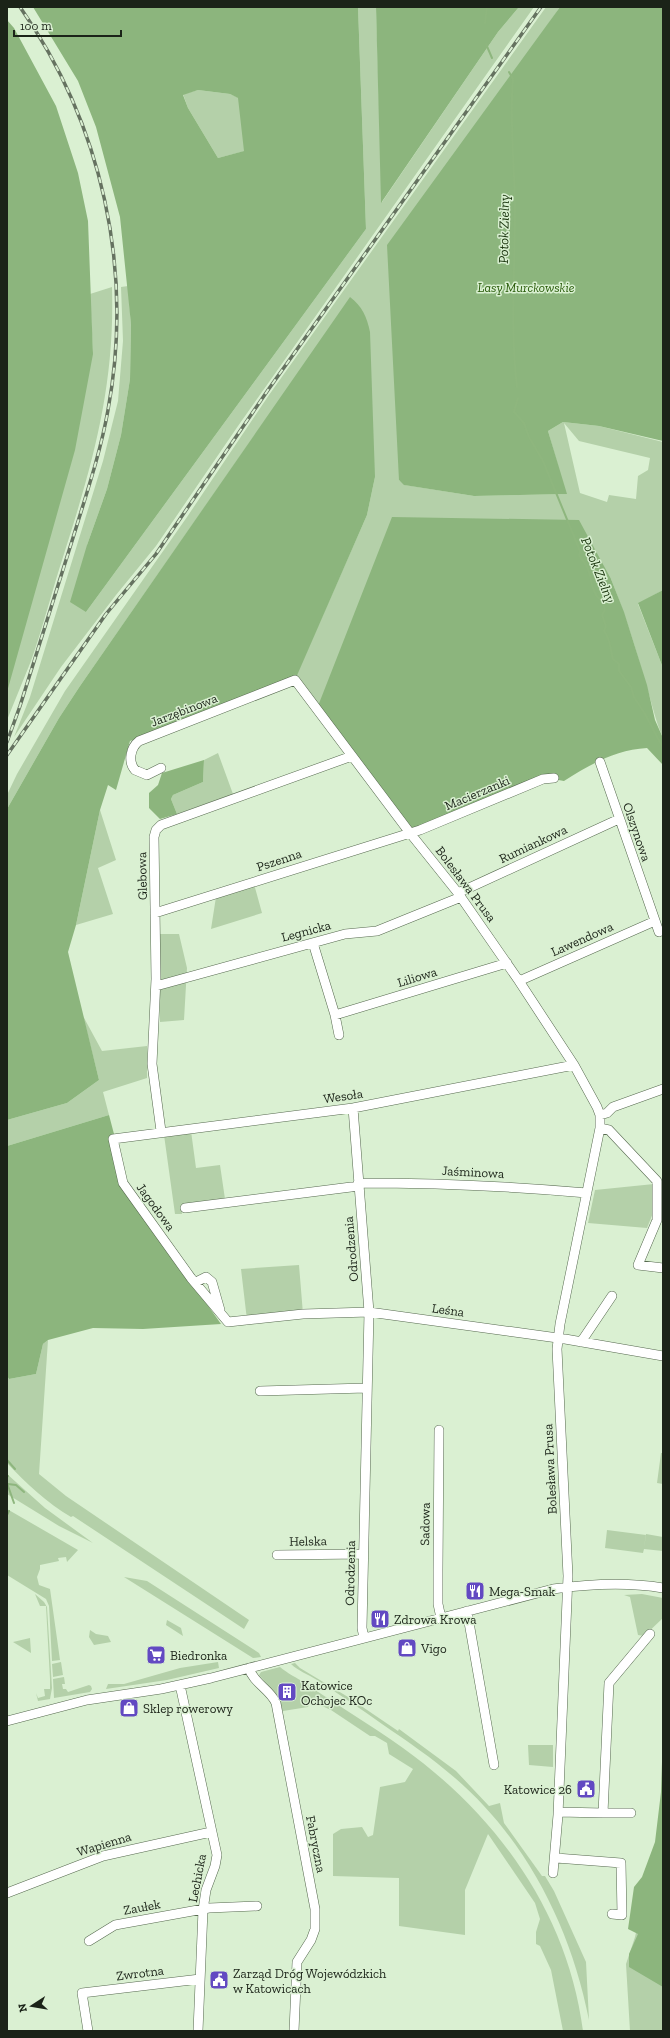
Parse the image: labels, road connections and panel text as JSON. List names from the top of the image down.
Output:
{
  "streets": {
    "street": [
      "Jarzębinowa",
      "Macierzanki",
      "Olszynowa",
      "Rumiankowa",
      "Pszenna",
      "Glebowa",
      "Bolesława Prusa",
      "Legnicka",
      "Lawendowa",
      "Liliowa",
      "Wesoła",
      "Jaśminowa",
      "Jagodowa",
      "Odrodzenia",
      "Leśna",
      "Sadowa",
      "Helska",
      "Wapienna",
      "Fabryczna",
      "Lechicka",
      "Zaułek",
      "Zwrotna"
    ]
  },
  "crossings": [
    ["Jarzębinowa", "Bolesława Prusa"],
    ["Macierzanki", "Pszenna"],
    ["Macierzanki", "Bolesława Prusa"],
    ["Olszynowa", "Rumiankowa"],
    ["Olszynowa", "Lawendowa"],
    ["Rumiankowa", "Bolesława Prusa"],
    ["Rumiankowa", "Legnicka"],
    ["Pszenna", "Glebowa"],
    ["Pszenna", "Bolesława Prusa"],
    ["Glebowa", "Bolesława Prusa"],
    ["Glebowa", "Legnicka"],
    ["Glebowa", "Wesoła"],
    ["Bolesława Prusa", "Legnicka"],
    ["Bolesława Prusa", "Lawendowa"],
    ["Bolesława Prusa", "Liliowa"],
    ["Bolesława Prusa", "Wesoła"],
    ["Bolesława Prusa", "Jaśminowa"],
    ["Bolesława Prusa", "Leśna"],
    ["Wesoła", "Jagodowa"],
    ["Wesoła", "Odrodzenia"],
    ["Jaśminowa", "Odrodzenia"],
    ["Jagodowa", "Leśna"],
    ["Odrodzenia", "Leśna"],
    ["Odrodzenia", "Helska"],
    ["Wapienna", "Lechicka"],
    ["Lechicka", "Zaułek"],
    ["Lechicka", "Zwrotna"]
  ],
  "water": ["Potok Zielny"],
  "parks": ["Lasy Murckowskie"],
  "places": {
    "restaurant": ["Mega-Smak", "Zdrowa Krowa"],
    "shop": ["Vigo", "Sklep rowerowy"],
    "supermarket": ["Biedronka"],
    "building": ["Katowice Ochojec KOc"],
    "public building": ["Katowice 26", "Zarząd Dróg Wojewódzkich w Katowicach"]
  },
  "scale_bar": "100 m",
  "north": "left"
}
